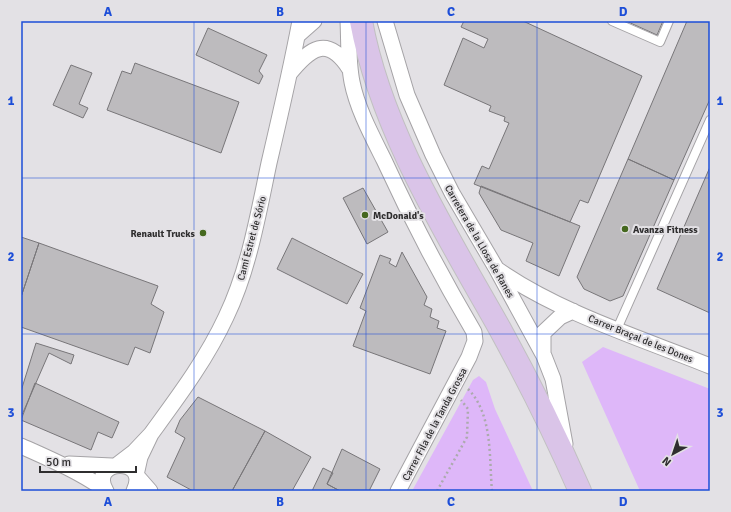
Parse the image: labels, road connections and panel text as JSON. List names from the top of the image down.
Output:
{
  "streets": {
    "street": [
      "Camí Estret de Sório",
      "Carretera de la Llosa de Ranes",
      "Carrer Braçal de les Dones",
      "Carrer Fila de la Tanda Grossa"
    ]
  },
  "crossings": [
    ["Carretera de la Llosa de Ranes", "Carrer Braçal de les Dones"]
  ],
  "places": ["McDonald's", "Avanza Fitness", "Renault Trucks"],
  "scale_bar": "50 m",
  "north": "bottom left",
  "grid": {
    "columns": [
      "A",
      "B",
      "C",
      "D"
    ],
    "rows": ["1", "2", "3"]
  }
}
